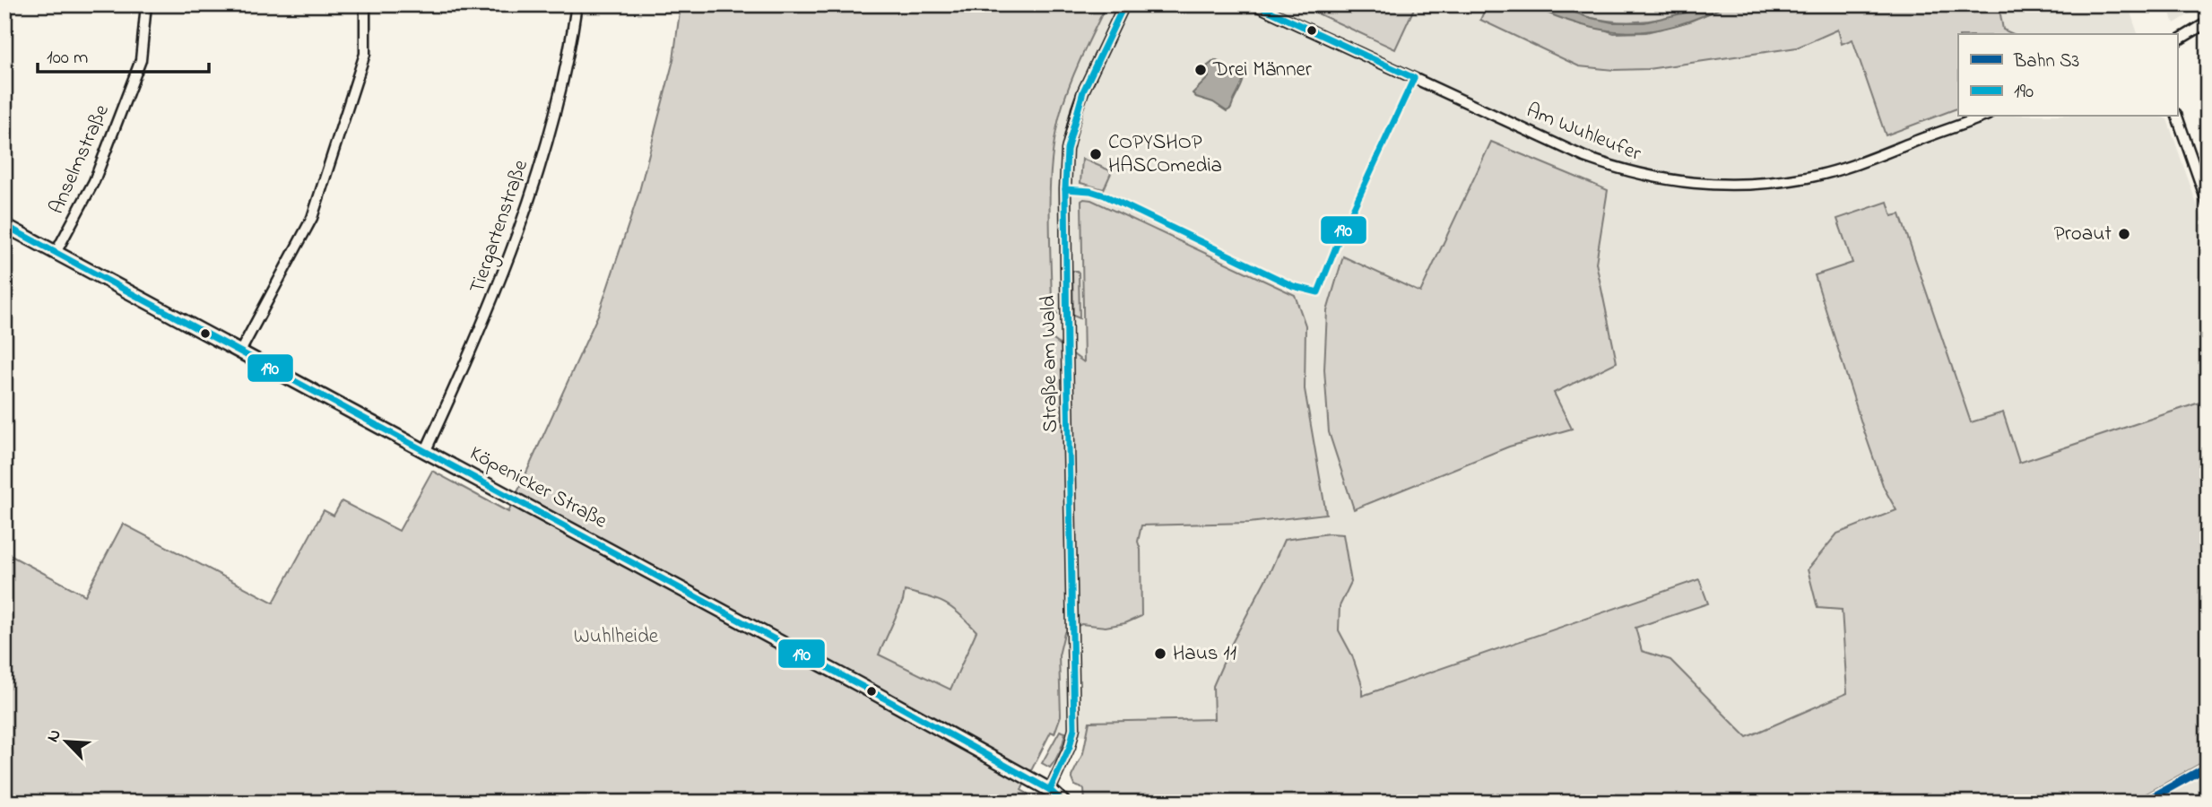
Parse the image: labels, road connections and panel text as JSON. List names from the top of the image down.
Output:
{
  "streets": {
    "main road": ["Köpenicker Straße"],
    "street": [
      "Am Wuhleufer",
      "Anselmstraße",
      "Tiergartenstraße",
      "Straße am Wald"
    ]
  },
  "crossings": [
    ["Anselmstraße", "Köpenicker Straße"],
    ["Tiergartenstraße", "Köpenicker Straße"],
    ["Straße am Wald", "Köpenicker Straße"]
  ],
  "parks": ["Wuhlheide"],
  "places": [
    "Drei Männer",
    "COPYSHOP HASCOmedia",
    "Proaut",
    "Haus 11"
  ],
  "lines": ["transit line 190", "rail line S3"],
  "legend": ["Bahn S3", "190"],
  "scale_bar": "100 m",
  "north": "top left"
}
